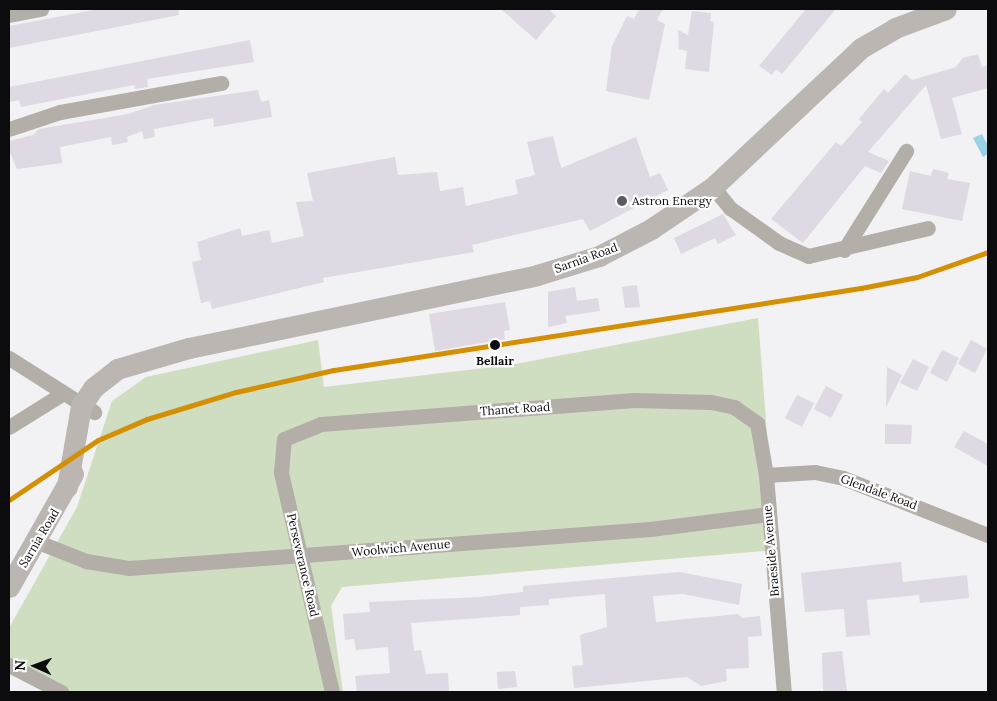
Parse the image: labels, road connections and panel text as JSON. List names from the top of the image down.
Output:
{
  "streets": {
    "main road": ["Sarnia Road"],
    "street": [
      "Thanet Road",
      "Glendale Road",
      "Woolwich Avenue",
      "Braeside Avenue",
      "Perseverance Road"
    ]
  },
  "crossings": [
    ["Sarnia Road", "Woolwich Avenue"],
    ["Thanet Road", "Braeside Avenue"],
    ["Thanet Road", "Perseverance Road"],
    ["Glendale Road", "Braeside Avenue"],
    ["Woolwich Avenue", "Braeside Avenue"],
    ["Woolwich Avenue", "Perseverance Road"]
  ],
  "places": ["Astron Energy", "Bellair"],
  "north": "left"
}
